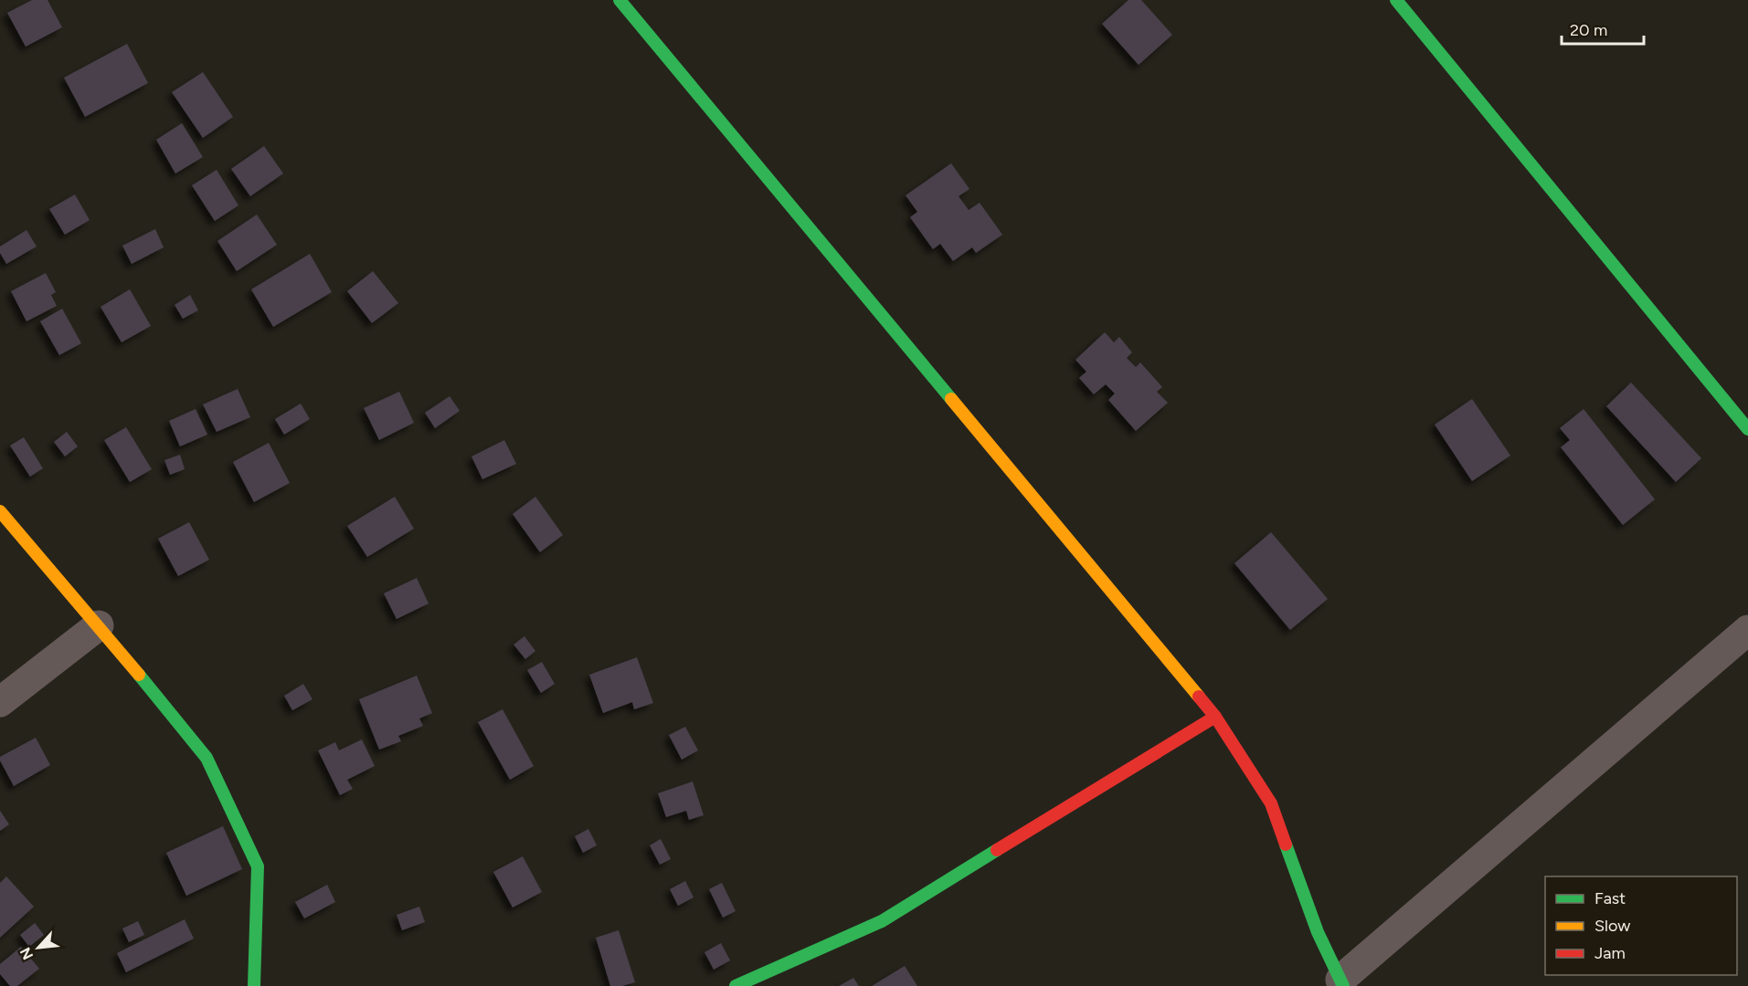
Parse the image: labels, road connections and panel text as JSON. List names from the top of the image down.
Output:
{
  "legend": ["Fast", "Slow", "Jam"],
  "scale_bar": "20 m",
  "north": "bottom left"
}
